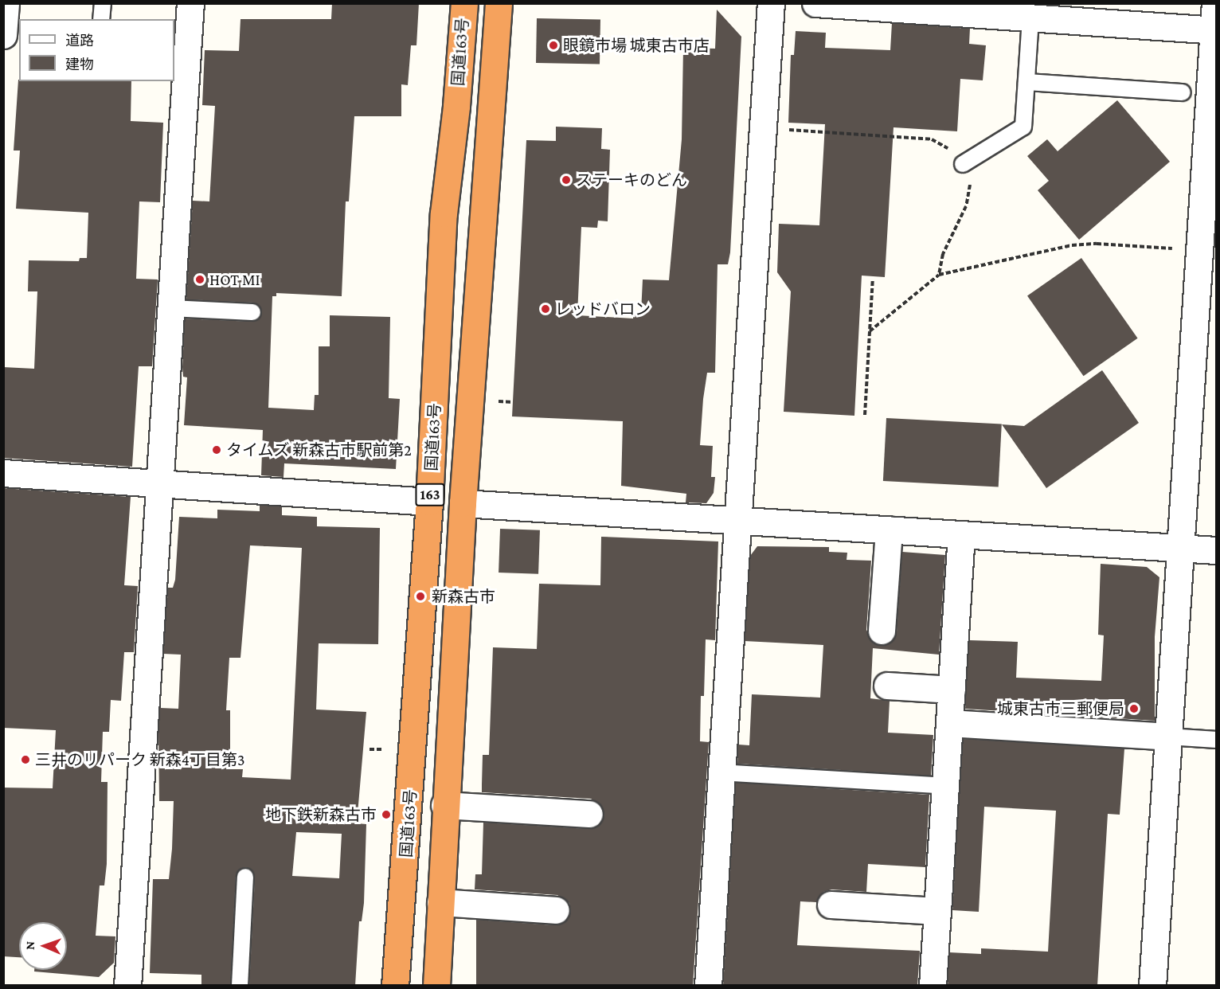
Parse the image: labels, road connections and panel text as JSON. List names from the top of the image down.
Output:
{
  "streets": {
    "highway": ["国道163号", "163"]
  },
  "places": [
    "眼鏡市場 城東古市店",
    "ステーキのどん",
    "HOT MI",
    "レッドバロン",
    "タイムズ 新森古市駅前第2",
    "新森古市",
    "城東古市三郵便局",
    "三井のリパーク 新森4丁目第3",
    "地下鉄新森古市"
  ],
  "legend": ["道路", "建物"],
  "north": "left"
}
